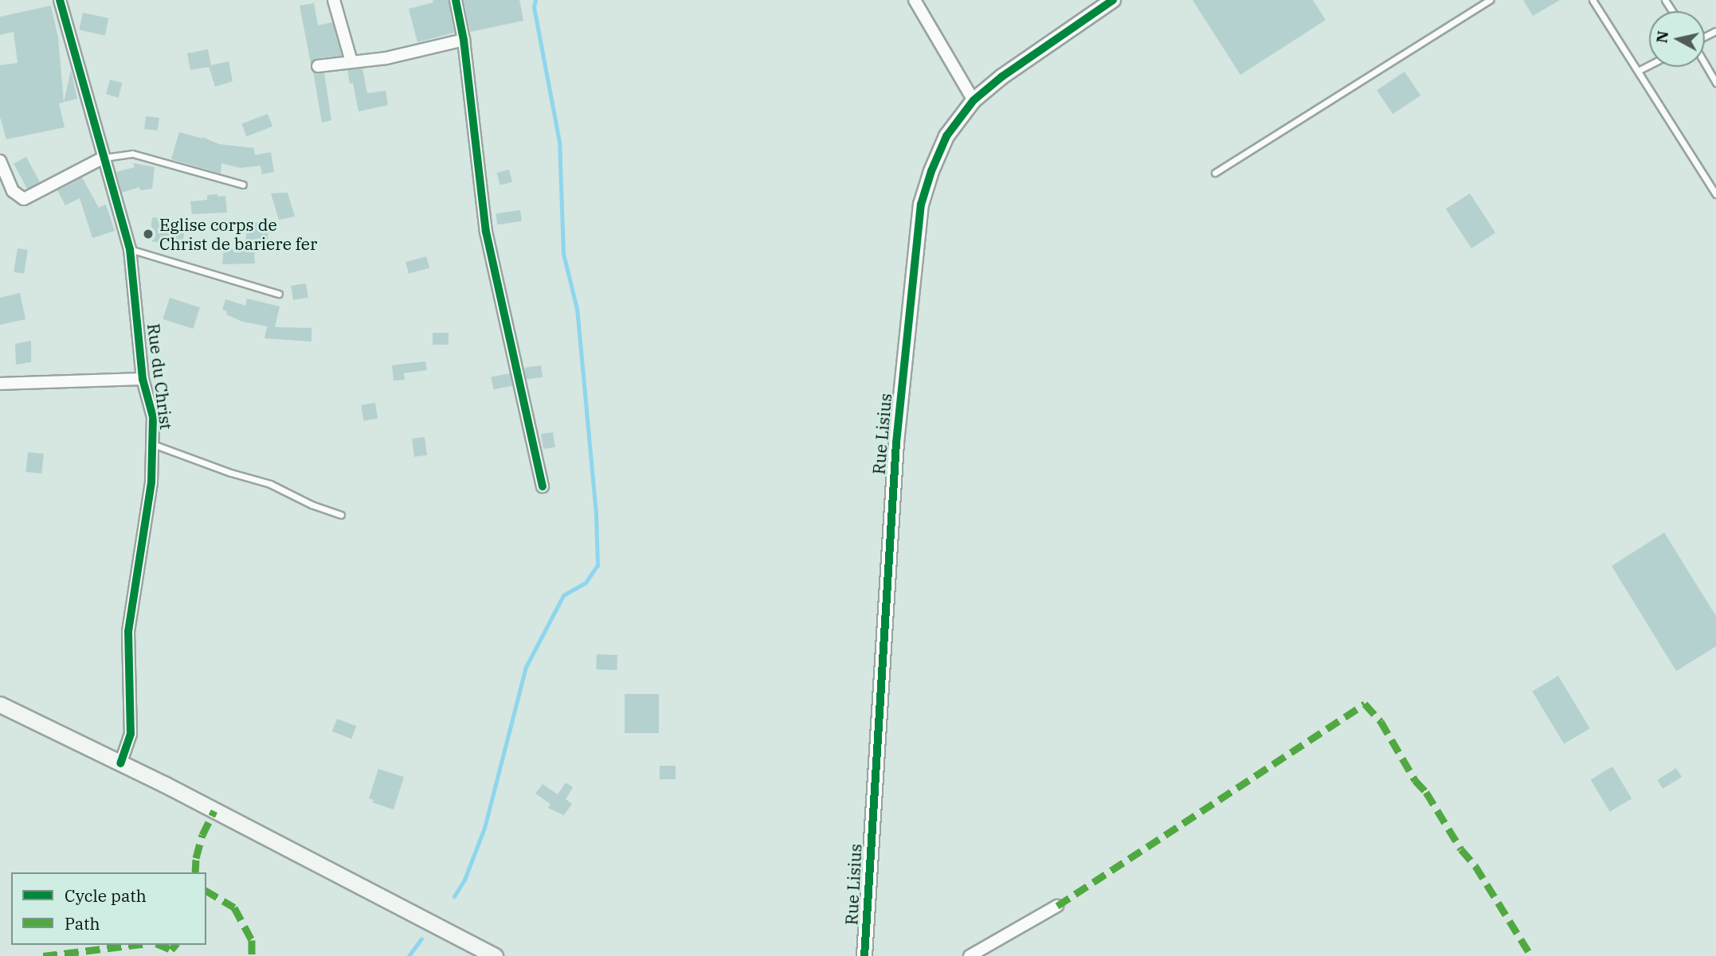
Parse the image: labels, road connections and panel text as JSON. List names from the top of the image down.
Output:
{
  "streets": {
    "street": ["Rue du Christ", "Rue Lisius"]
  },
  "places": ["Eglise corps de Christ de bariere fer"],
  "legend": ["Cycle path", "Path"],
  "north": "left"
}
